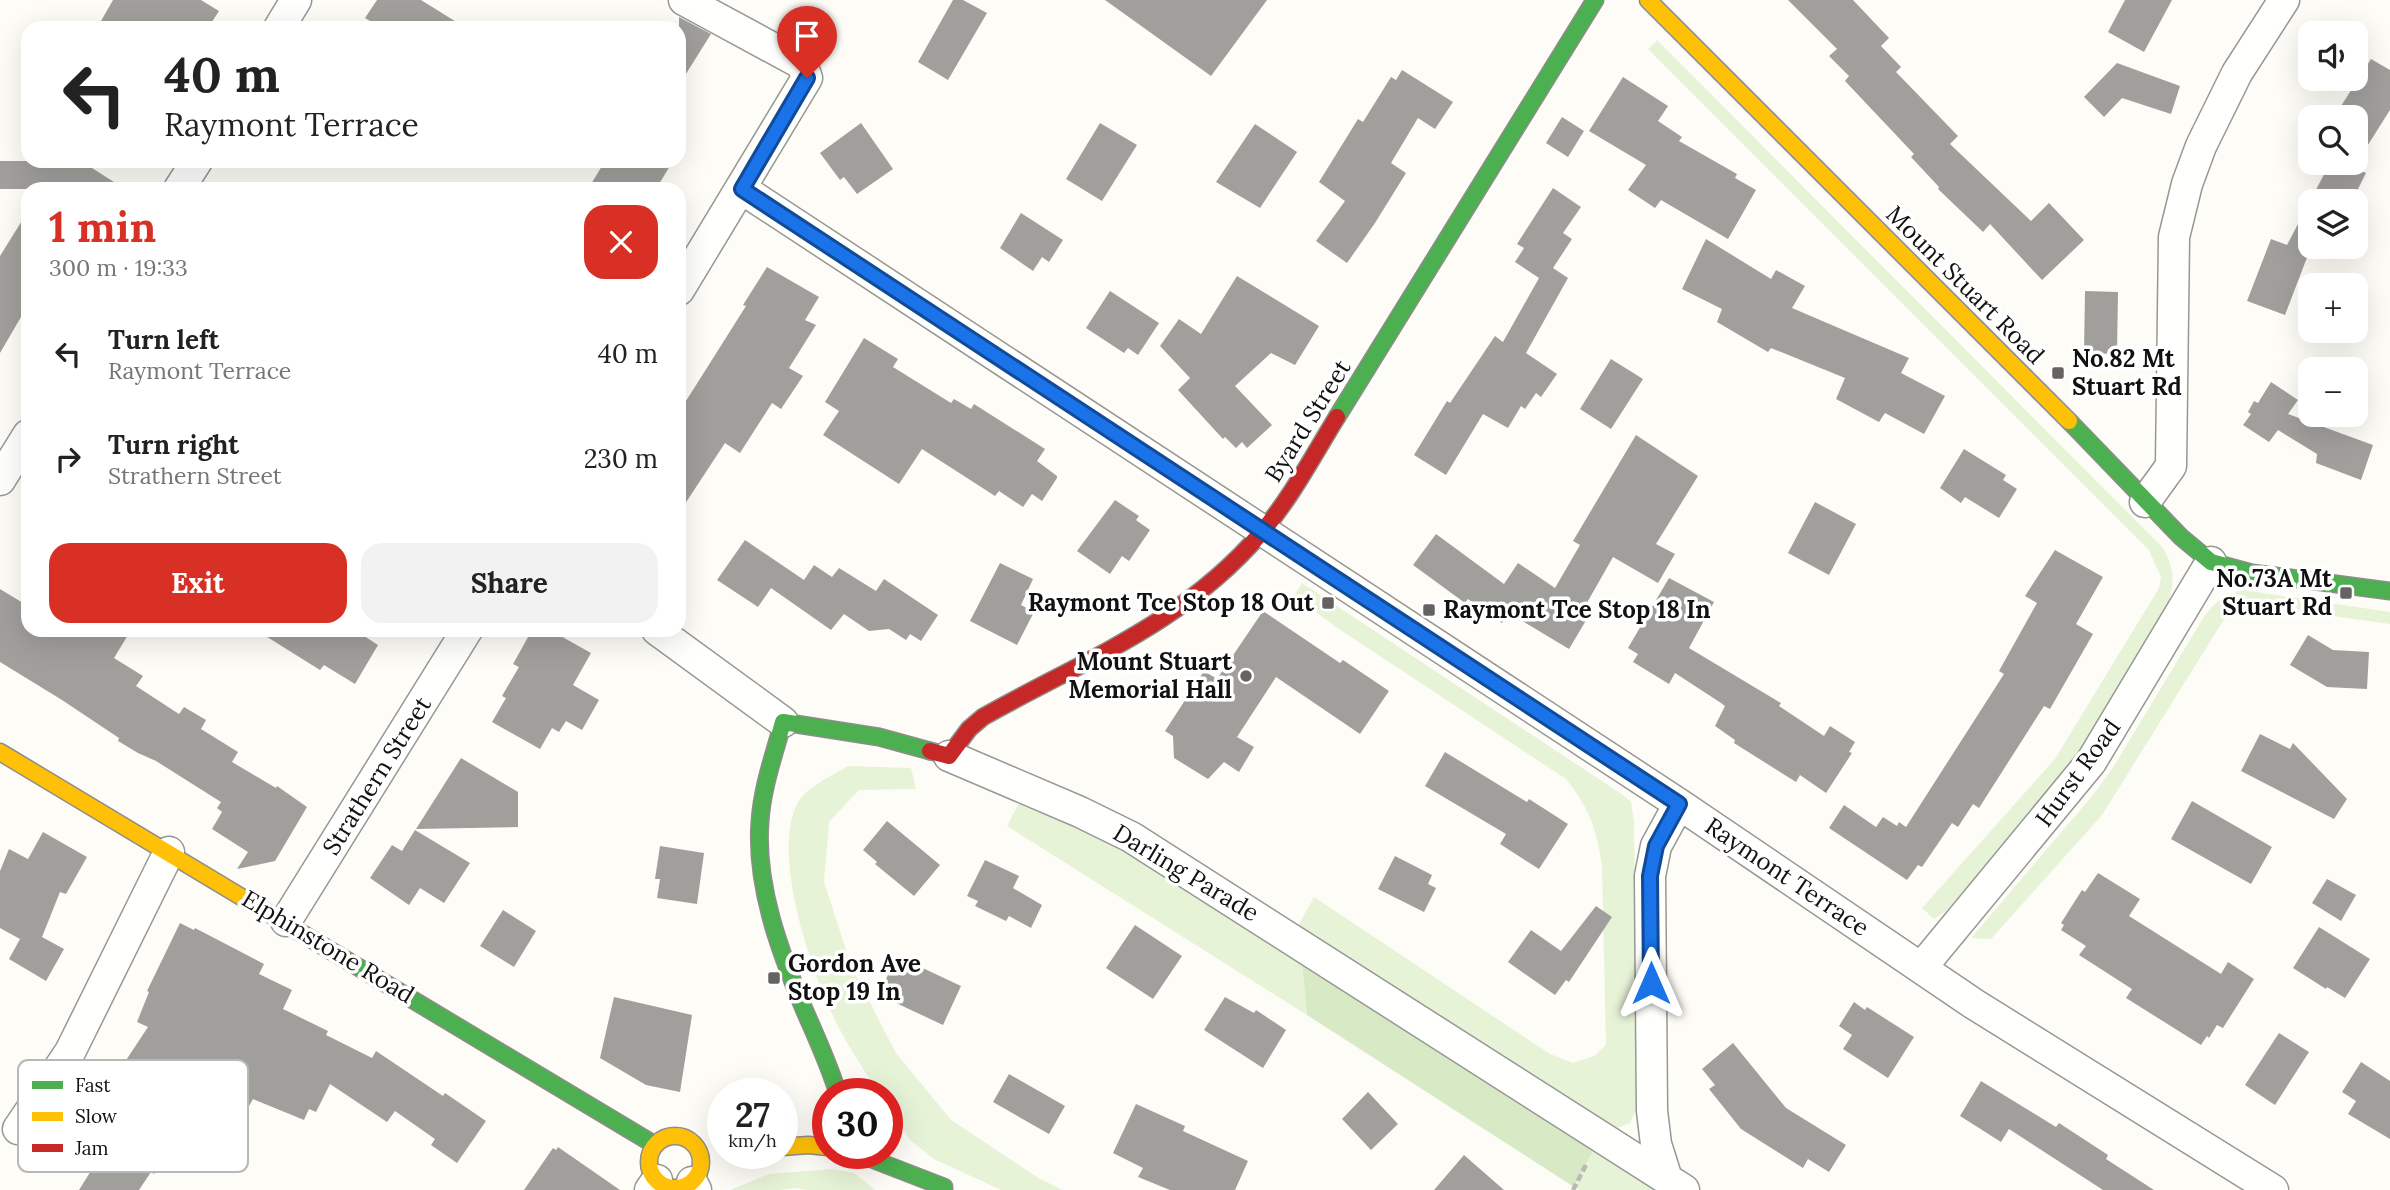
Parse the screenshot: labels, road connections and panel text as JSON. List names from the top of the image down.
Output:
{
  "streets": {
    "street": [
      "Mount Stuart Road",
      "Byard Street",
      "Hurst Road",
      "Strathern Street",
      "Darling Parade",
      "Raymont Terrace",
      "Elphinstone Road"
    ]
  },
  "crossings": [
    ["Mount Stuart Road", "Hurst Road"],
    ["Byard Street", "Darling Parade"],
    ["Byard Street", "Raymont Terrace"],
    ["Hurst Road", "Raymont Terrace"],
    ["Strathern Street", "Elphinstone Road"]
  ],
  "places": {
    "transit": [
      "No.82 Mt Stuart Rd",
      "No.73A Mt Stuart Rd",
      "Raymont Tce Stop 18 Out",
      "Raymont Tce Stop 18 In",
      "Gordon Ave Stop 19 In"
    ],
    "other": ["Mount Stuart Memorial Hall"]
  },
  "legend": ["Fast", "Slow", "Jam"],
  "page": {
    "map_buttons": ["+", "−"],
    "turn": ["40 m", "Raymont Terrace"],
    "heading": ["1 min", "300 m · 19:33"],
    "list": [
      {
        "name": "Turn left",
        "note": "Raymont Terrace",
        "value": "40 m"
      },
      {
        "name": "Turn right",
        "note": "Strathern Street",
        "value": "230 m"
      }
    ],
    "buttons": ["Exit", "Share"],
    "speed": "27 km/h",
    "limit": "30"
  }
}
